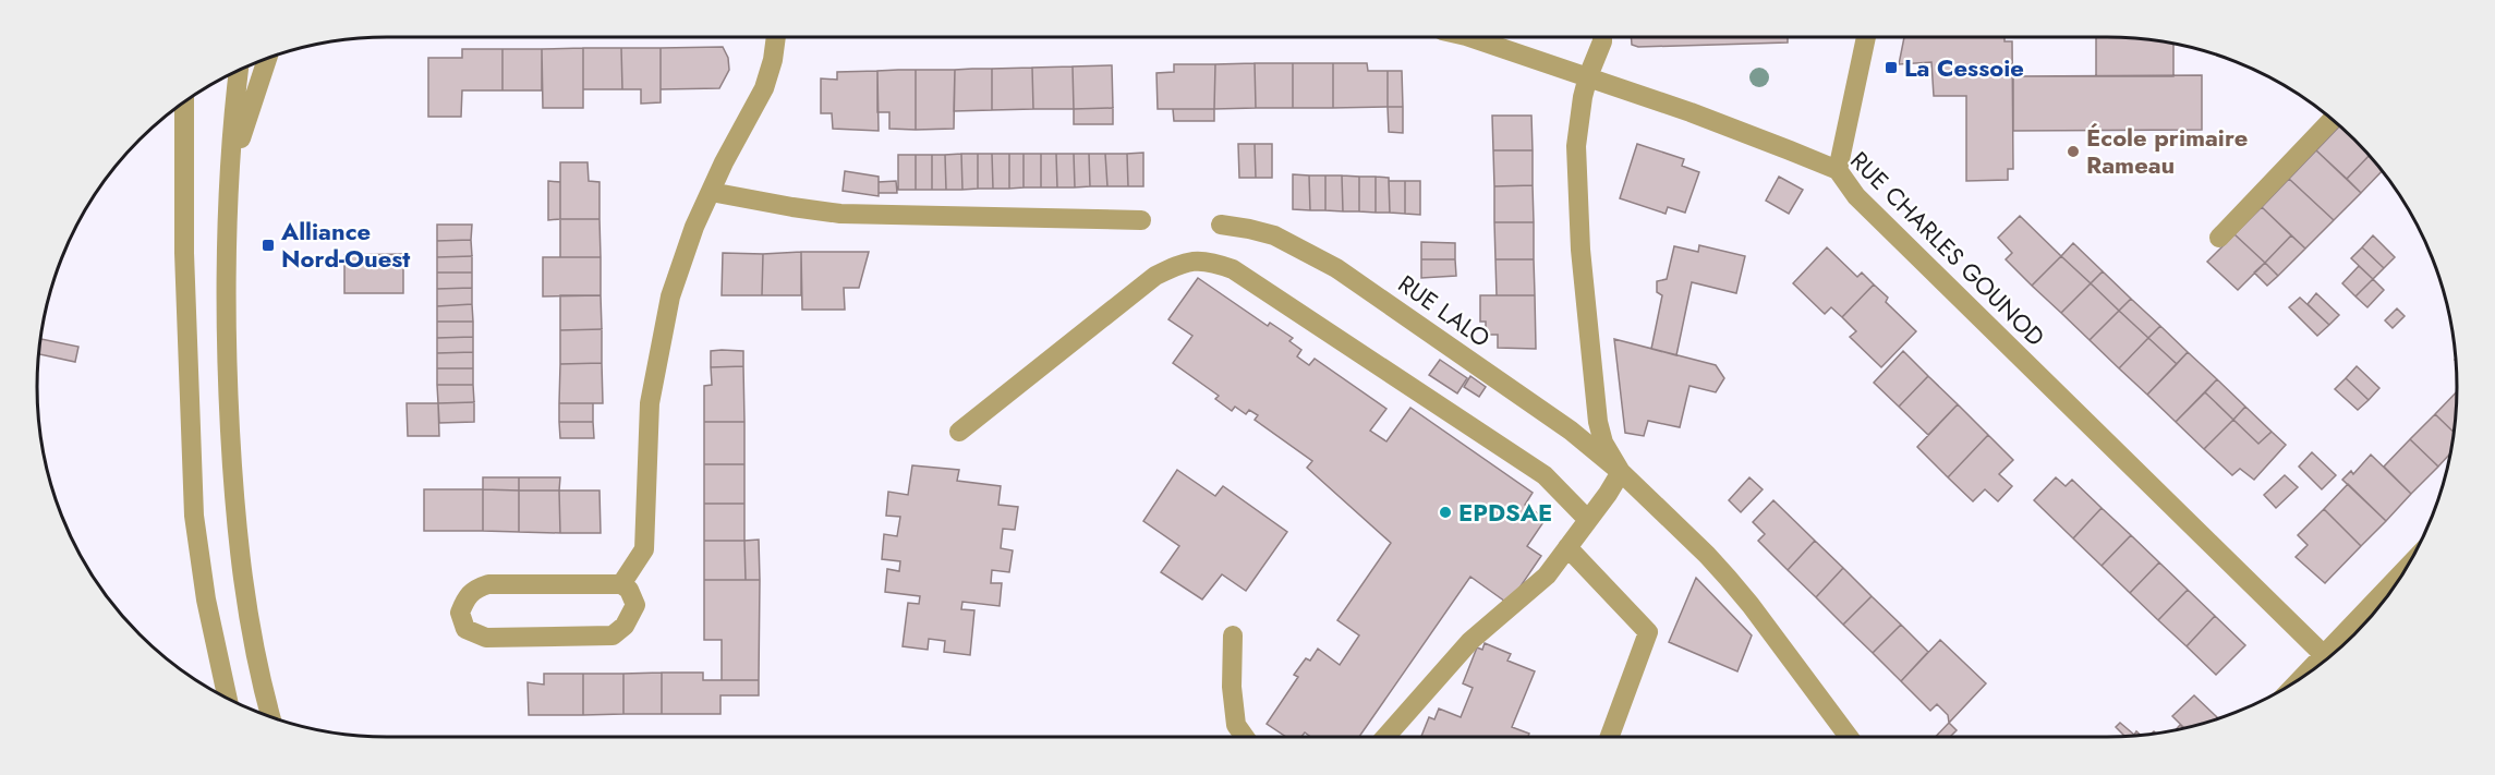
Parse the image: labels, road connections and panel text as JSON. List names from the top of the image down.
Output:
{
  "streets": {
    "street": ["RUE CHARLES GOUNOD", "RUE LALO"]
  },
  "crossings": [
    ["RUE CHARLES GOUNOD", "RUE LALO"]
  ],
  "places": {
    "transit": ["La Cessoie", "Alliance Nord-Ouest"],
    "other": ["École primaire Rameau", "EPDSAE"]
  }
}
